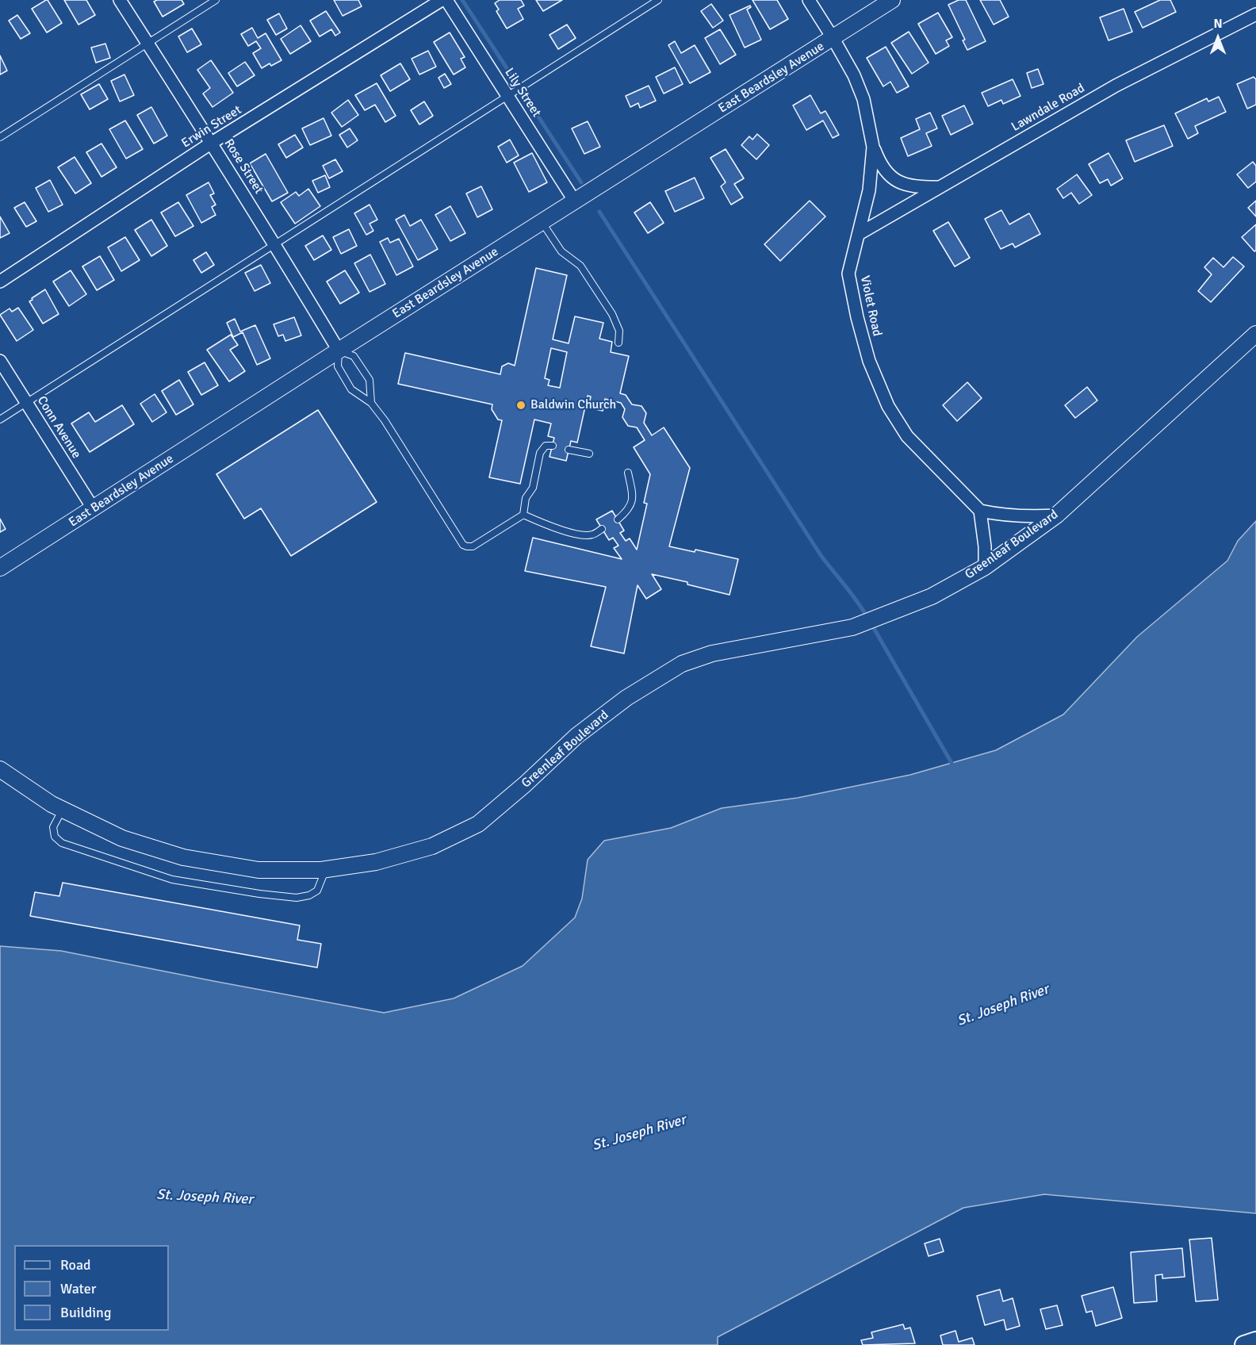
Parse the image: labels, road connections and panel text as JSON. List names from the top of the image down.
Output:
{
  "streets": {
    "street": [
      "East Beardsley Avenue",
      "Lily Street",
      "Lawndale Road",
      "Erwin Street",
      "Rose Street",
      "Violet Road",
      "Conn Avenue",
      "Greenleaf Boulevard"
    ]
  },
  "crossings": [
    ["East Beardsley Avenue", "Lily Street"],
    ["East Beardsley Avenue", "Rose Street"],
    ["East Beardsley Avenue", "Violet Road"],
    ["East Beardsley Avenue", "Conn Avenue"],
    ["Lawndale Road", "Violet Road"],
    ["Erwin Street", "Rose Street"]
  ],
  "water": ["St. Joseph River"],
  "places": ["Baldwin Church"],
  "legend": ["Road", "Water", "Building"],
  "north": "top"
}
